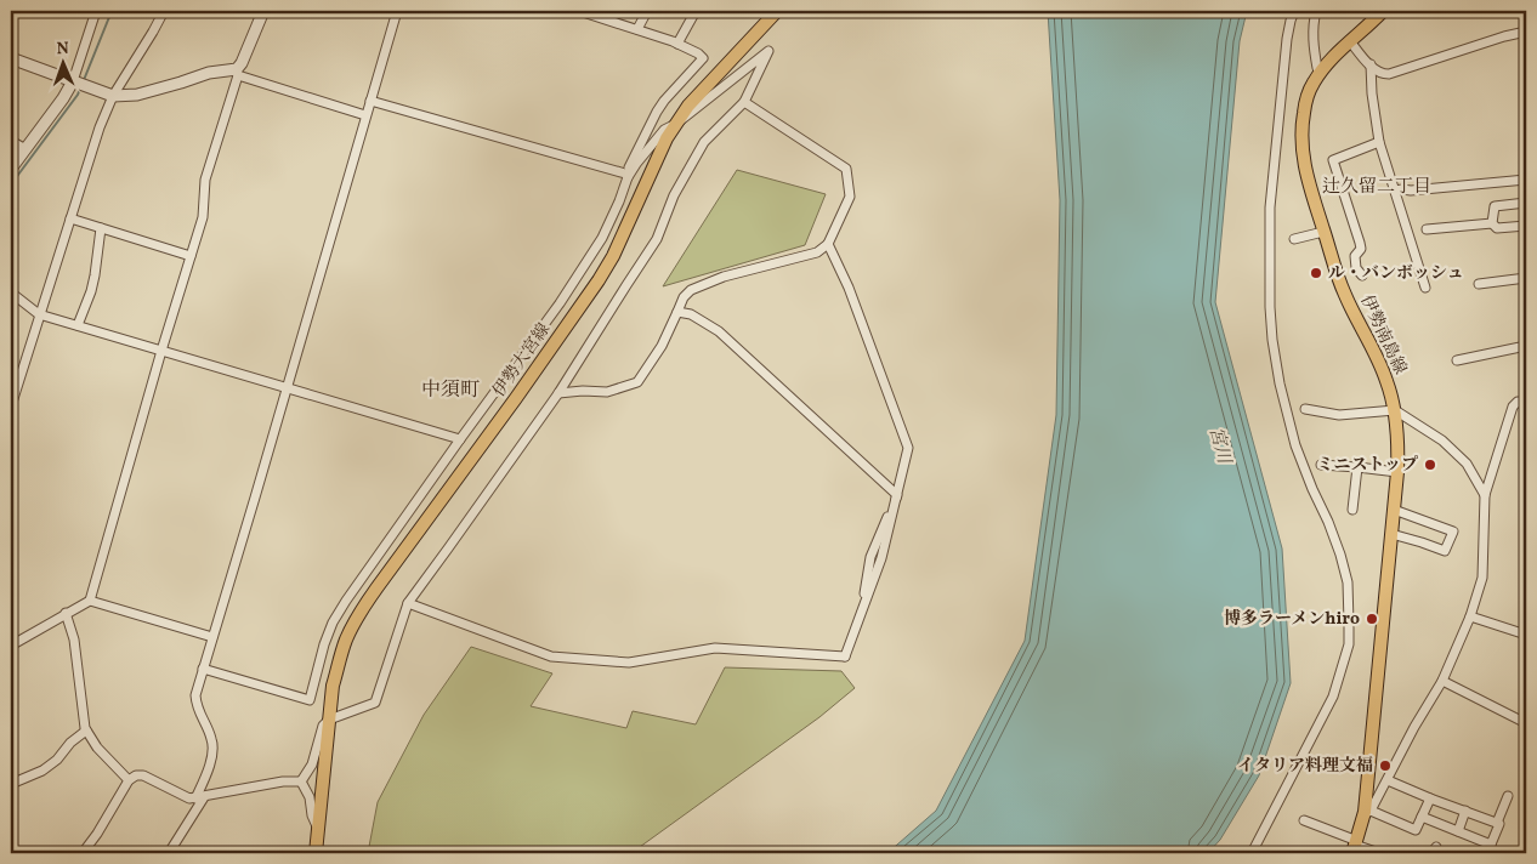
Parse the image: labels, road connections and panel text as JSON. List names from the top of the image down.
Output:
{
  "streets": {
    "main road": ["伊勢南島線", "伊勢大宮線"]
  },
  "districts": ["辻久留二丁目", "中須町"],
  "water": ["宮川"],
  "places": [
    "ル・バンボッシュ",
    "ミニストップ",
    "博多ラーメンhiro",
    "イタリア料理文福"
  ],
  "north": "top"
}
